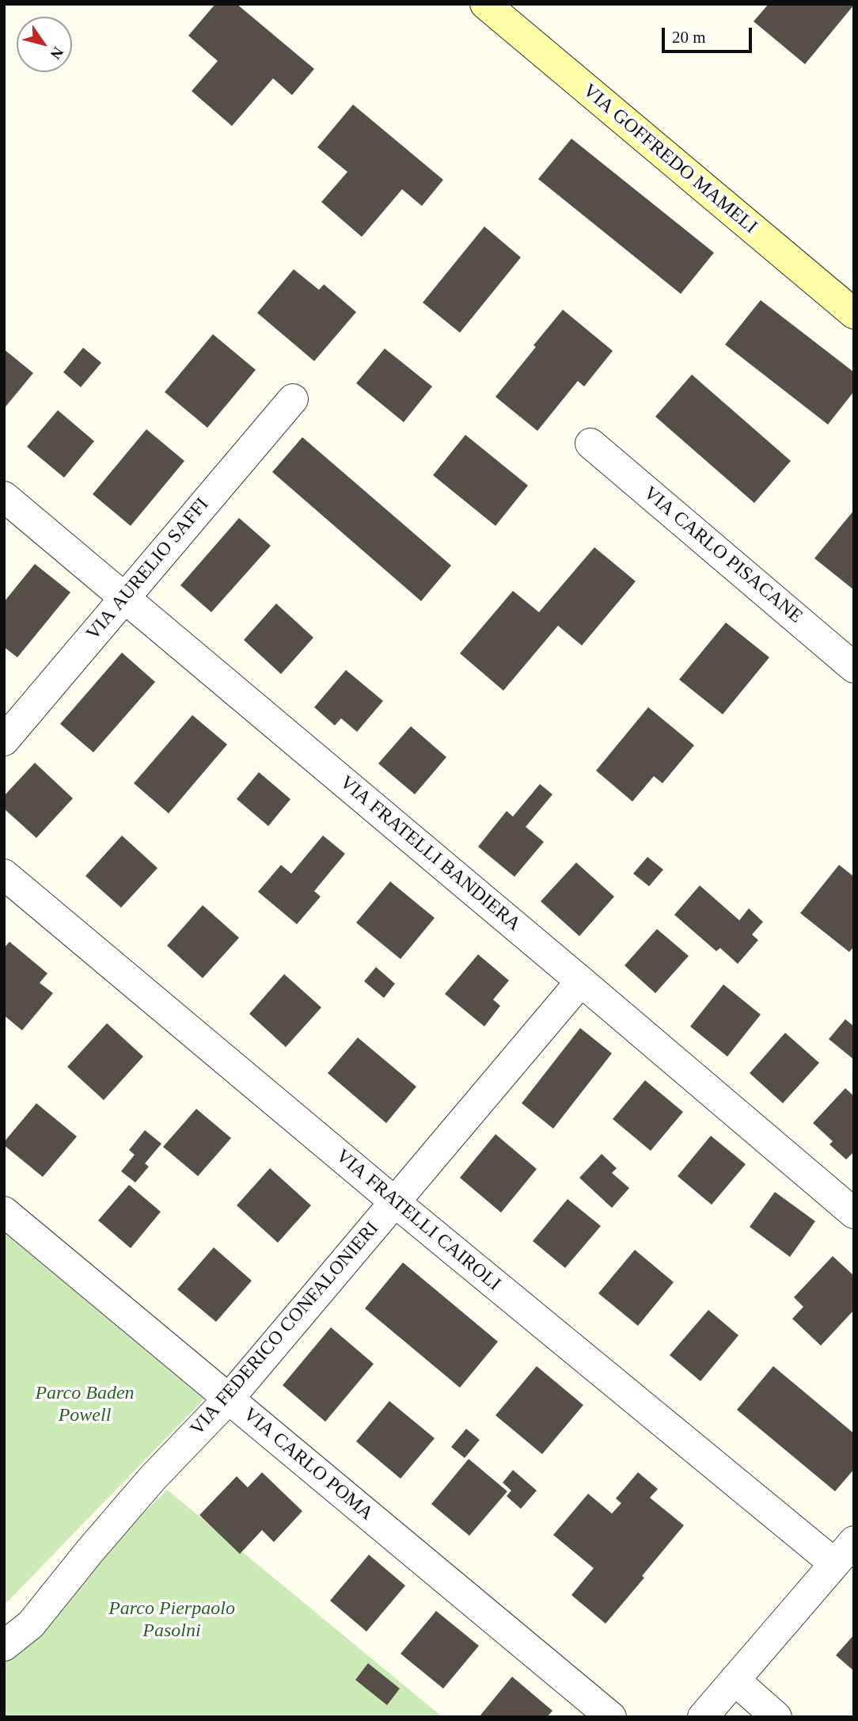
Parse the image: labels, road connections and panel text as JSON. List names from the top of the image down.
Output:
{
  "streets": {
    "street": [
      "VIA GOFFREDO MAMELI",
      "VIA CARLO PISACANE",
      "VIA AURELIO SAFFI",
      "VIA FRATELLI BANDIERA",
      "VIA FRATELLI CAIROLI",
      "VIA FEDERICO CONFALONIERI",
      "VIA CARLO POMA"
    ]
  },
  "crossings": [
    ["VIA AURELIO SAFFI", "VIA FRATELLI BANDIERA"],
    ["VIA FRATELLI BANDIERA", "VIA FEDERICO CONFALONIERI"],
    ["VIA FRATELLI CAIROLI", "VIA FEDERICO CONFALONIERI"],
    ["VIA FEDERICO CONFALONIERI", "VIA CARLO POMA"]
  ],
  "parks": ["Parco Baden Powell", "Parco Pierpaolo Pasolni"],
  "scale_bar": "20 m",
  "north": "bottom right"
}
